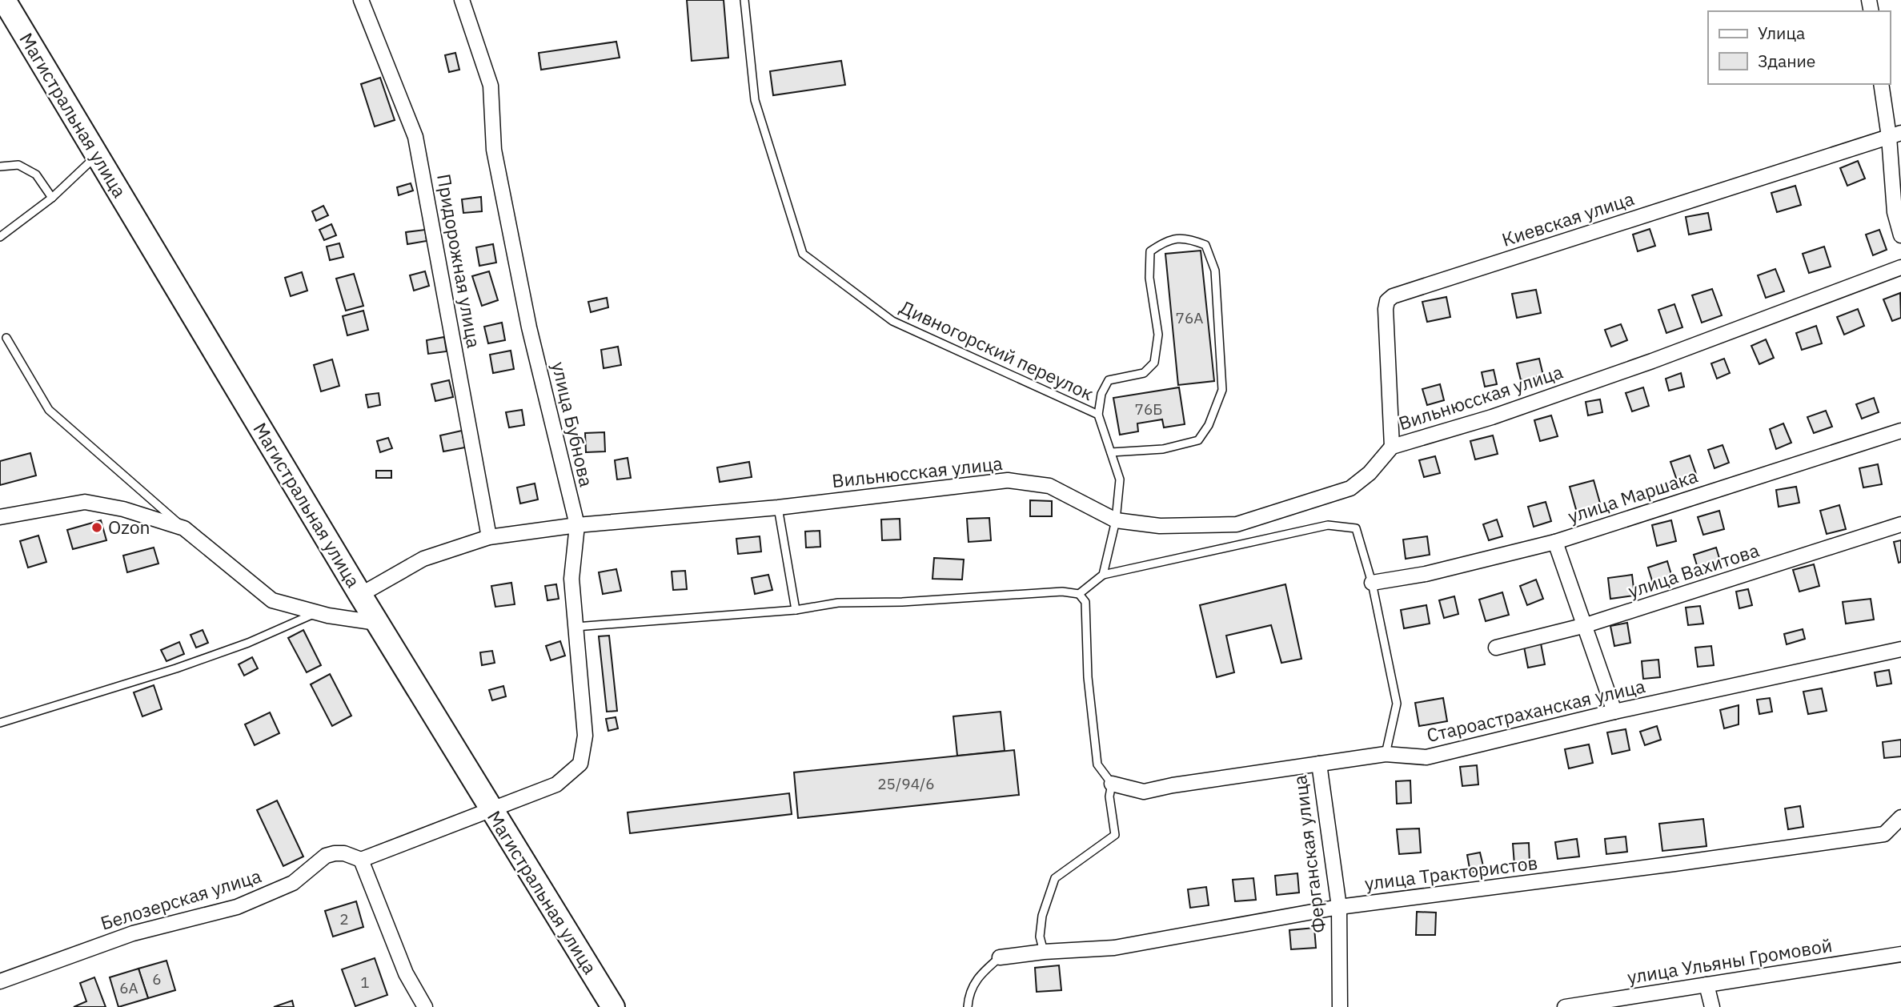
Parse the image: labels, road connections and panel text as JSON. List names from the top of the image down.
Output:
{
  "streets": {
    "highway": ["Магистральная улица"],
    "street": [
      "Киевская улица",
      "Придорожная улица",
      "Вильнюсская улица",
      "улица Бубнова",
      "улица Маршака",
      "улица Вахитова",
      "Староастраханская улица",
      "Ферганская улица",
      "улица Трактористов",
      "Белозерская улица",
      "улица Ульяны Громовой"
    ],
    "lane": ["Дивногорский переулок"]
  },
  "crossings": [
    ["Магистральная улица", "Вильнюсская улица"],
    ["Магистральная улица", "улица Бубнова"],
    ["Киевская улица", "Вильнюсская улица"],
    ["Придорожная улица", "Вильнюсская улица"],
    ["Дивногорский переулок", "Вильнюсская улица"],
    ["Вильнюсская улица", "улица Бубнова"],
    ["Староастраханская улица", "Ферганская улица"],
    ["Ферганская улица", "улица Трактористов"]
  ],
  "places": ["Ozon"],
  "house_numbers": [
    "76А",
    "76Б",
    "25/94/6",
    "2",
    "6",
    "1",
    "6А"
  ],
  "legend": ["Улица", "Здание"]
}
